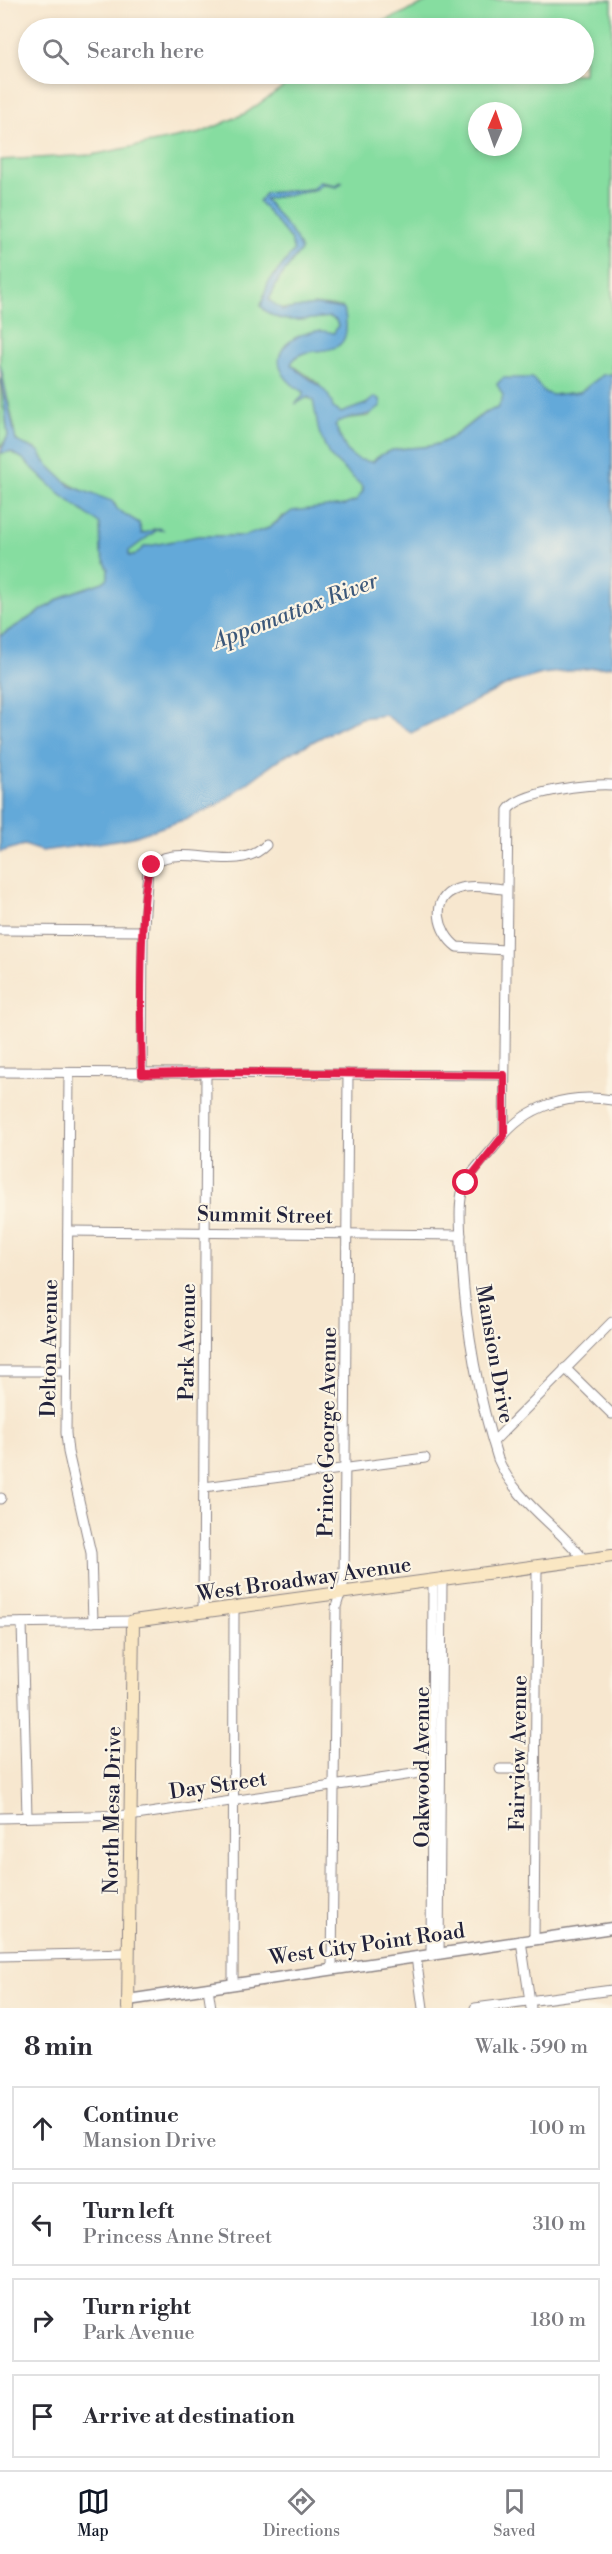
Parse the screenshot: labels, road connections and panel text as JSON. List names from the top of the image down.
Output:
{
  "streets": {
    "main road": ["West Broadway Avenue", "North Mesa Drive"],
    "street": [
      "Summit Street",
      "Park Avenue",
      "Delton Avenue",
      "Mansion Drive",
      "Prince George Avenue",
      "Fairview Avenue",
      "Oakwood Avenue",
      "Day Street",
      "West City Point Road"
    ]
  },
  "crossings": [
    ["Summit Street", "Park Avenue"],
    ["Summit Street", "Delton Avenue"],
    ["Summit Street", "Mansion Drive"],
    ["Summit Street", "Prince George Avenue"],
    ["Park Avenue", "West Broadway Avenue"],
    ["Delton Avenue", "West Broadway Avenue"],
    ["Mansion Drive", "West Broadway Avenue"],
    ["Prince George Avenue", "West Broadway Avenue"],
    ["Prince George Avenue", "Day Street"],
    ["Prince George Avenue", "West City Point Road"],
    ["West Broadway Avenue", "Fairview Avenue"],
    ["West Broadway Avenue", "Oakwood Avenue"],
    ["West Broadway Avenue", "North Mesa Drive"],
    ["Fairview Avenue", "West City Point Road"],
    ["Oakwood Avenue", "Day Street"],
    ["Oakwood Avenue", "West City Point Road"],
    ["Day Street", "North Mesa Drive"],
    ["North Mesa Drive", "West City Point Road"]
  ],
  "water": ["Appomattox River"],
  "north": "top",
  "page": {
    "search": "Search here",
    "heading": ["8 min", "Walk · 590 m"],
    "list": [
      ["Continue", "Mansion Drive", "100 m"],
      ["Turn left", "Princess Anne Street", "310 m"],
      ["Turn right", "Park Avenue", "180 m"],
      "Arrive at destination"
    ],
    "nav": ["Map", "Directions", "Saved"]
  }
}
